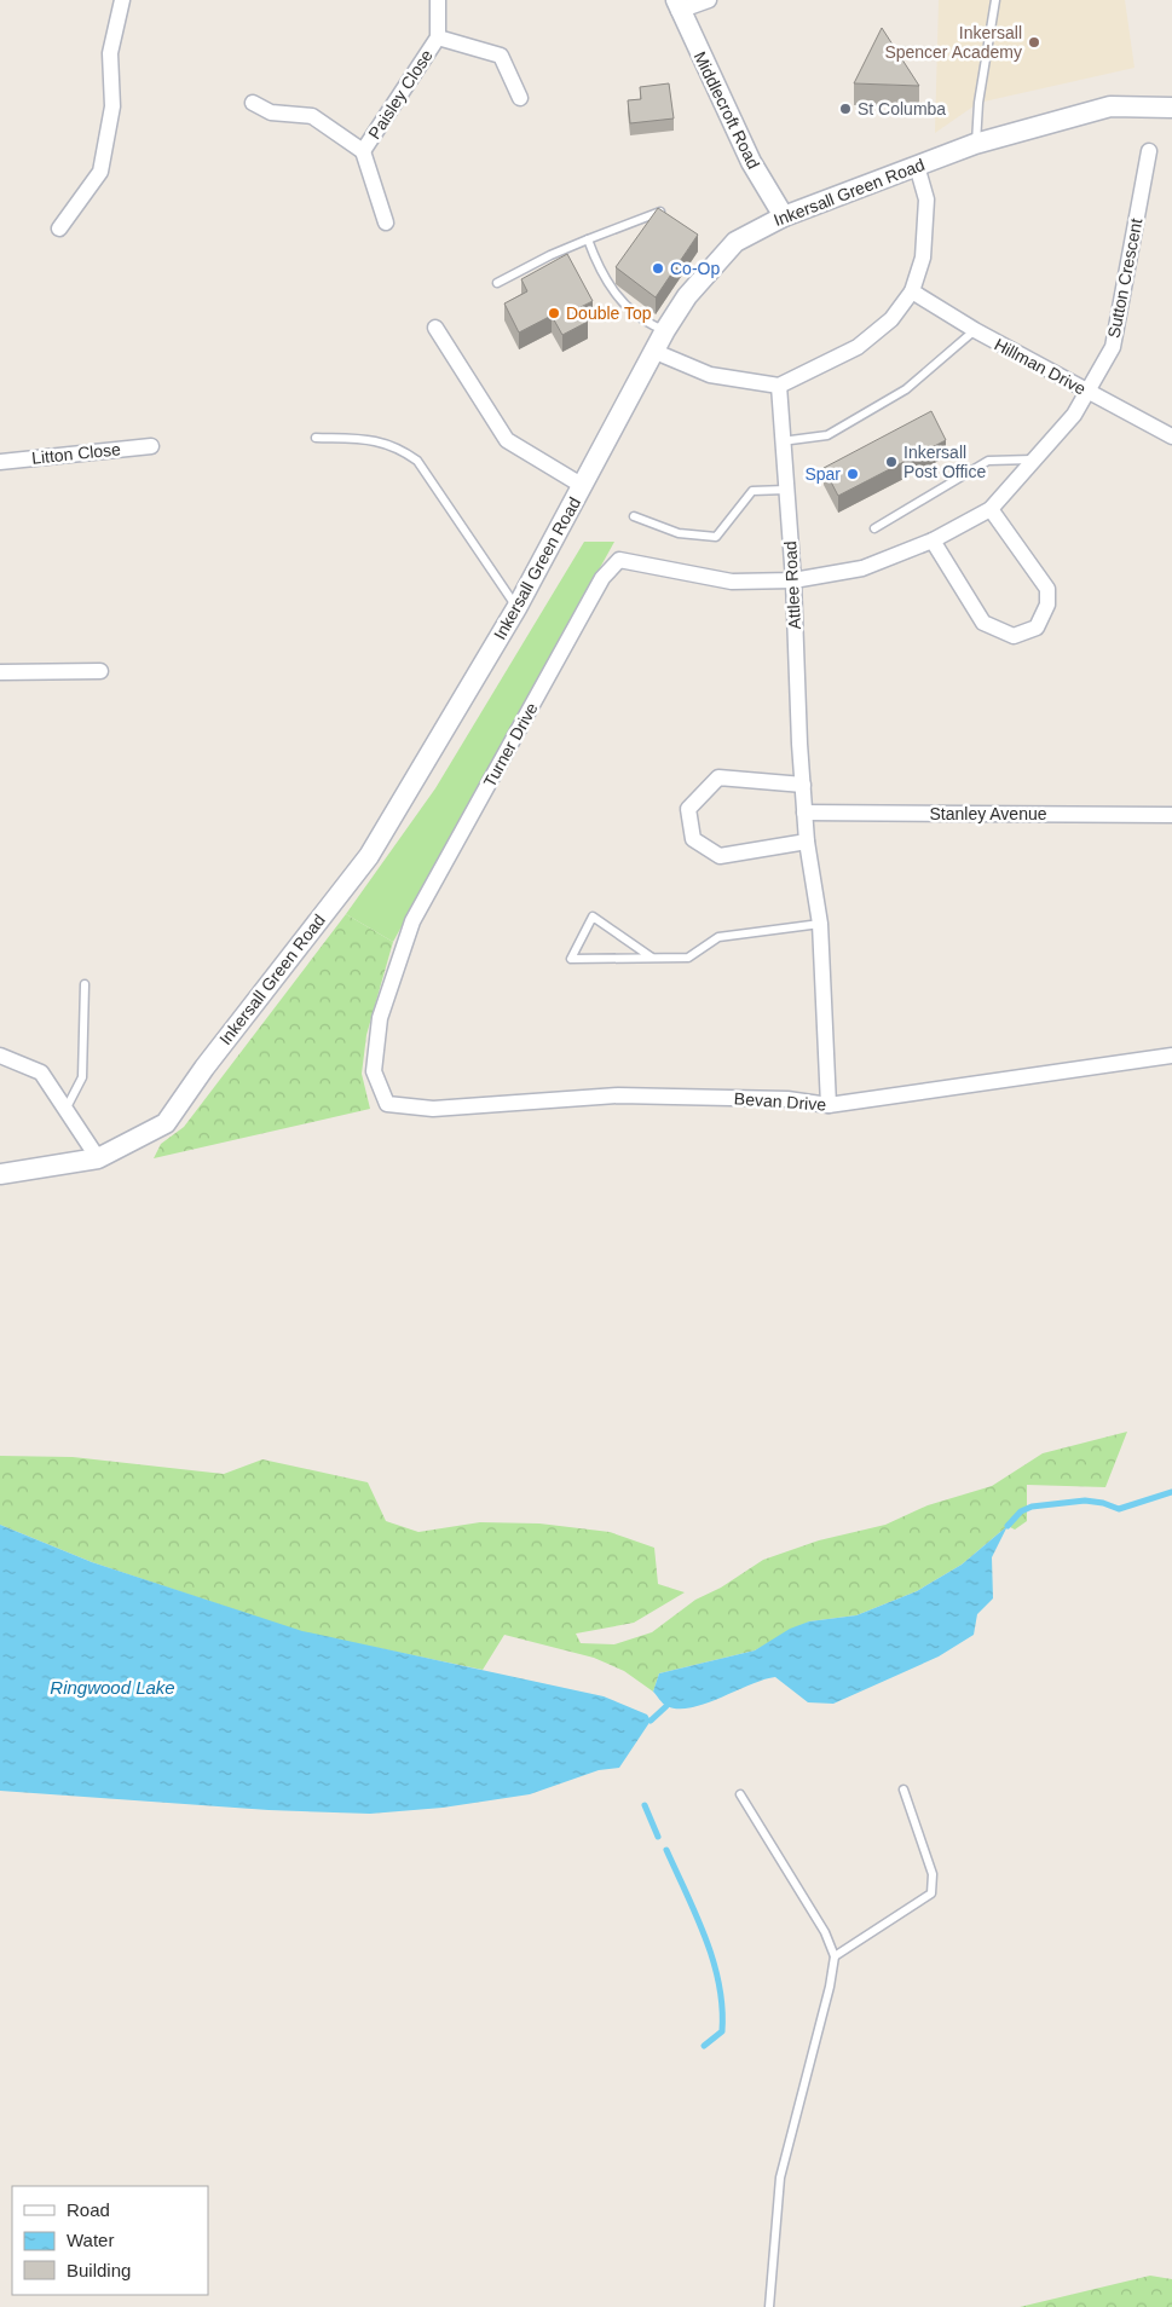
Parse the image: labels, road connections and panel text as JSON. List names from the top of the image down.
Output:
{
  "streets": {
    "street": [
      "Paisley Close",
      "Middlecroft Road",
      "Inkersall Green Road",
      "Sutton Crescent",
      "Hillman Drive",
      "Litton Close",
      "Attlee Road",
      "Turner Drive",
      "Stanley Avenue",
      "Bevan Drive"
    ]
  },
  "crossings": [
    ["Middlecroft Road", "Inkersall Green Road"],
    ["Sutton Crescent", "Hillman Drive"],
    ["Sutton Crescent", "Attlee Road"],
    ["Sutton Crescent", "Turner Drive"],
    ["Attlee Road", "Turner Drive"],
    ["Attlee Road", "Stanley Avenue"],
    ["Attlee Road", "Bevan Drive"],
    ["Turner Drive", "Bevan Drive"]
  ],
  "water": ["Ringwood Lake"],
  "places": [
    "Inkersall Spencer Academy",
    "St Columba",
    "Co-Op",
    "Double Top",
    "Inkersall Post Office",
    "Spar"
  ],
  "legend": ["Road", "Water", "Building"]
}
